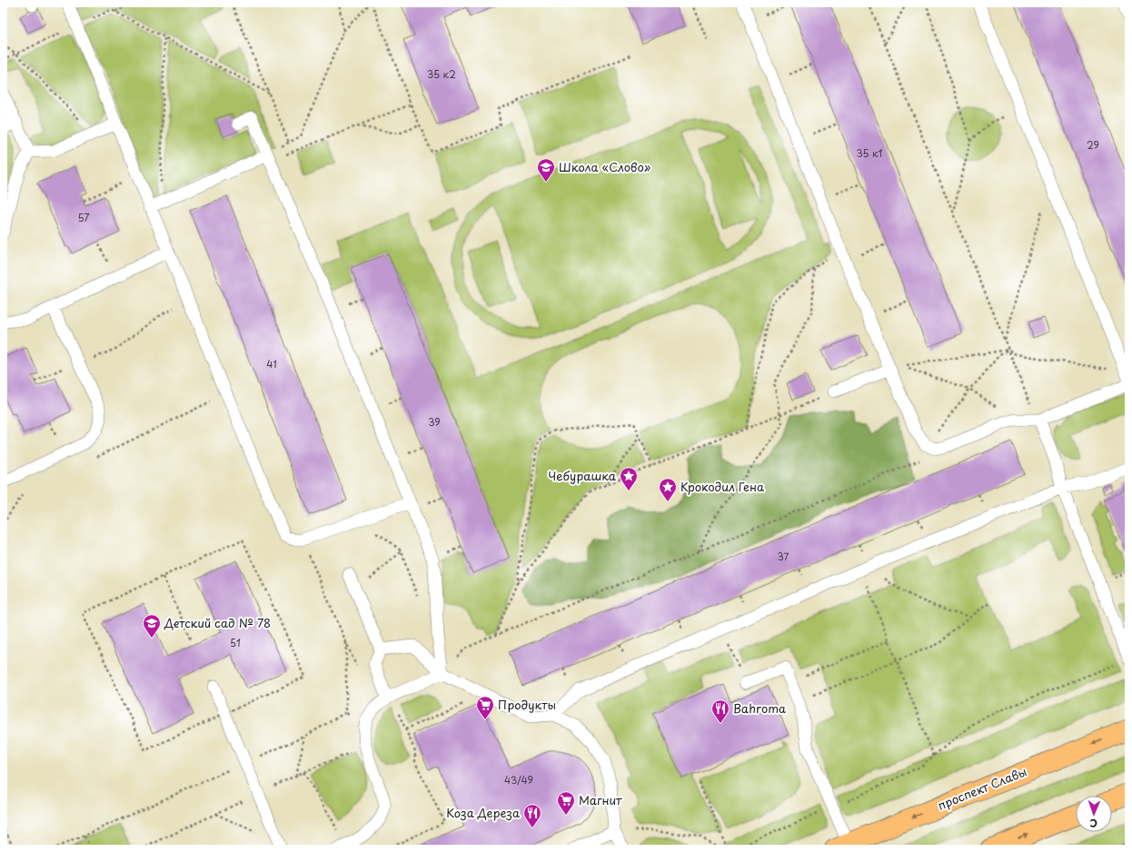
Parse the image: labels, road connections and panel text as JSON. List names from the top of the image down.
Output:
{
  "streets": {
    "main road": ["проспект Славы"]
  },
  "places": {
    "school or university": ["Школа «Слово»", "Детский сад № 78"],
    "place": ["Чебурашка", "Крокодил Гена"],
    "supermarket": ["Продукты", "Магнит"],
    "restaurant": ["Bahroma", "Коза Дереза"]
  },
  "house_numbers": [
    "35 к2",
    "29",
    "35 к1",
    "57",
    "41",
    "39",
    "37",
    "51",
    "43/49"
  ],
  "north": "bottom"
}
